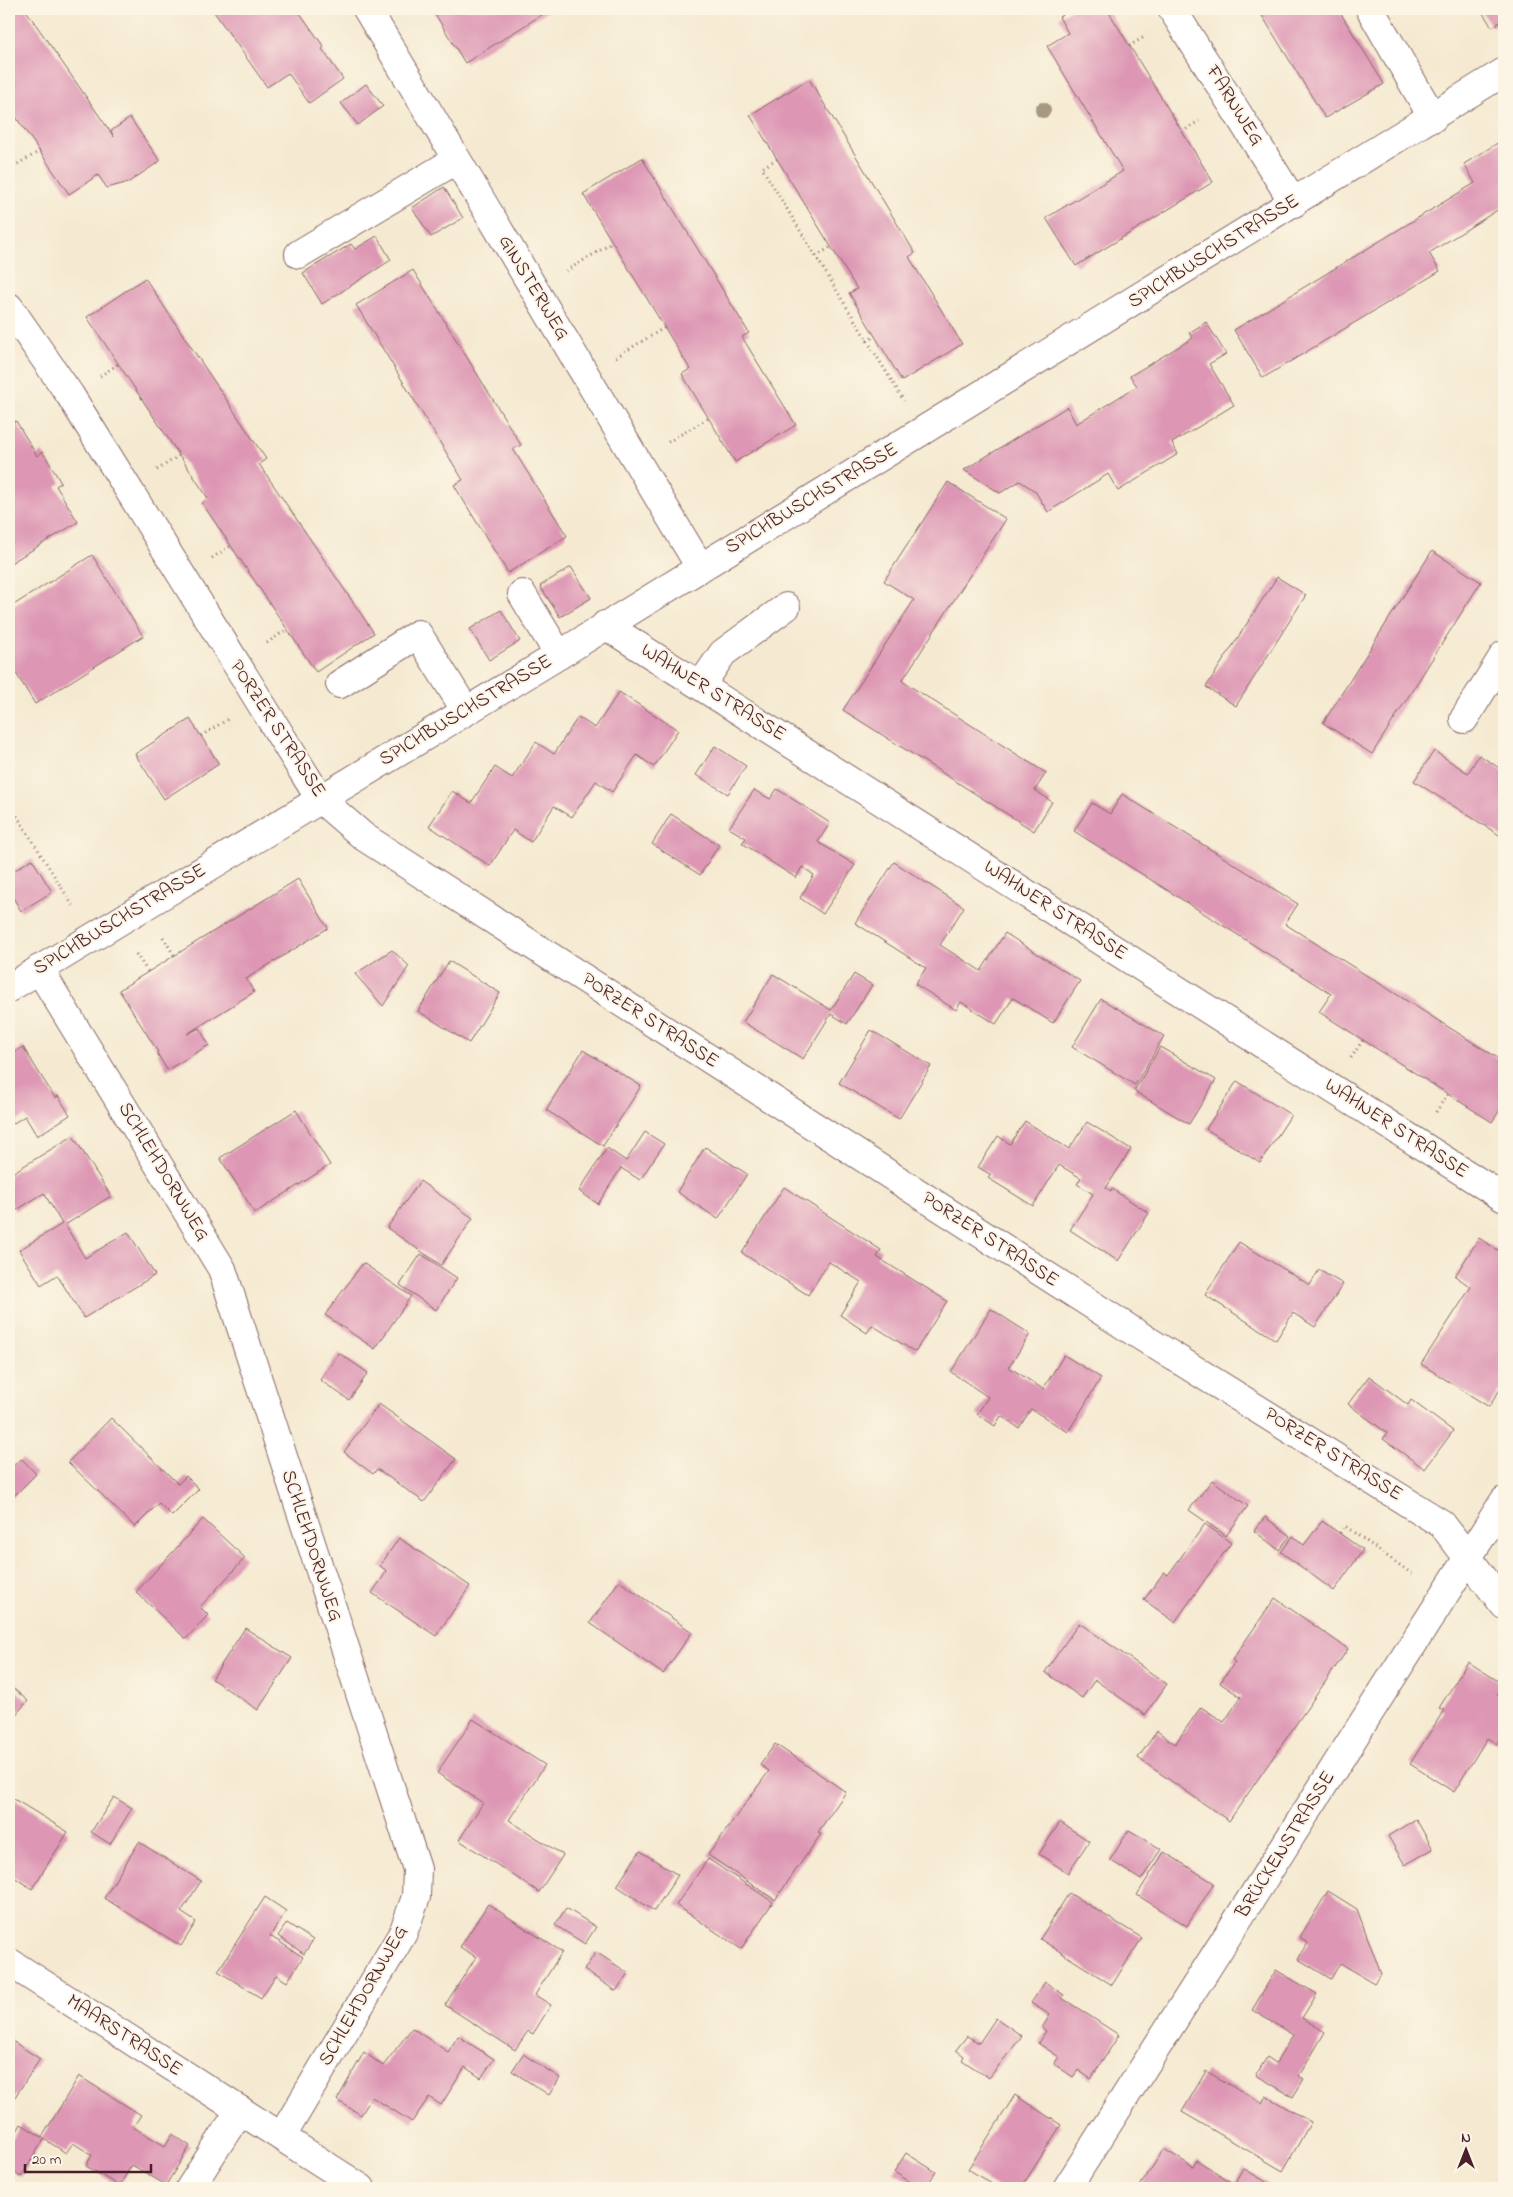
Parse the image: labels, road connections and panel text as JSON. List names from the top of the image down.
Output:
{
  "streets": {
    "street": [
      "FARNWEG",
      "SPICHBUSCHSTRASSE",
      "GINSTERWEG",
      "WAHNER STRASSE",
      "PORZER STRASSE",
      "SCHLEHDORNWEG",
      "BRÜCKENSTRASSE",
      "MAARSTRASSE"
    ]
  },
  "crossings": [
    ["FARNWEG", "SPICHBUSCHSTRASSE"],
    ["SPICHBUSCHSTRASSE", "GINSTERWEG"],
    ["SPICHBUSCHSTRASSE", "WAHNER STRASSE"],
    ["SPICHBUSCHSTRASSE", "PORZER STRASSE"],
    ["SPICHBUSCHSTRASSE", "SCHLEHDORNWEG"],
    ["PORZER STRASSE", "BRÜCKENSTRASSE"],
    ["SCHLEHDORNWEG", "MAARSTRASSE"]
  ],
  "scale_bar": "20 m",
  "north": "top"
}
